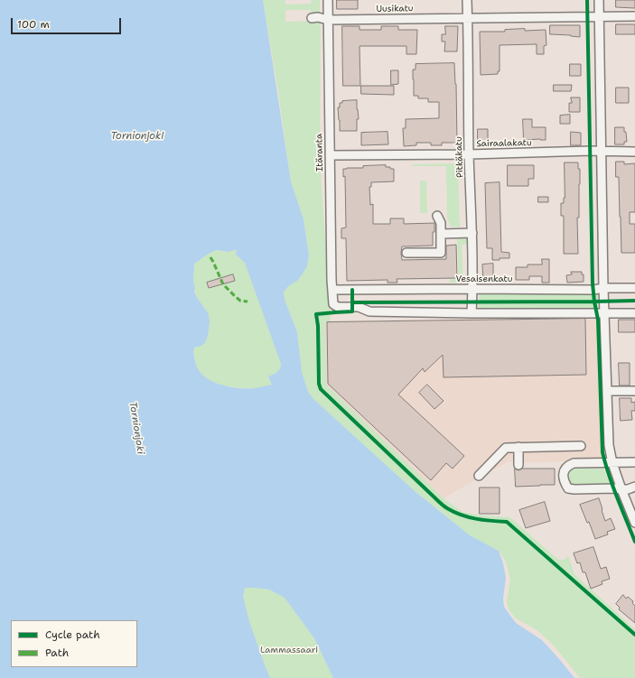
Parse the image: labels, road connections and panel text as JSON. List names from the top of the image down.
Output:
{
  "streets": {
    "street": [
      "Uusikatu",
      "Sairaalakatu",
      "Itäranta",
      "Pitkäkatu",
      "Vesaisenkatu"
    ]
  },
  "crossings": [
    ["Uusikatu", "Itäranta"],
    ["Uusikatu", "Pitkäkatu"],
    ["Sairaalakatu", "Itäranta"],
    ["Sairaalakatu", "Pitkäkatu"],
    ["Itäranta", "Pitkäkatu"],
    ["Itäranta", "Vesaisenkatu"],
    ["Pitkäkatu", "Vesaisenkatu"]
  ],
  "water": ["Tornionjoki"],
  "parks": ["Lammassaari"],
  "legend": ["Cycle path", "Path"],
  "scale_bar": "100 m"
}
